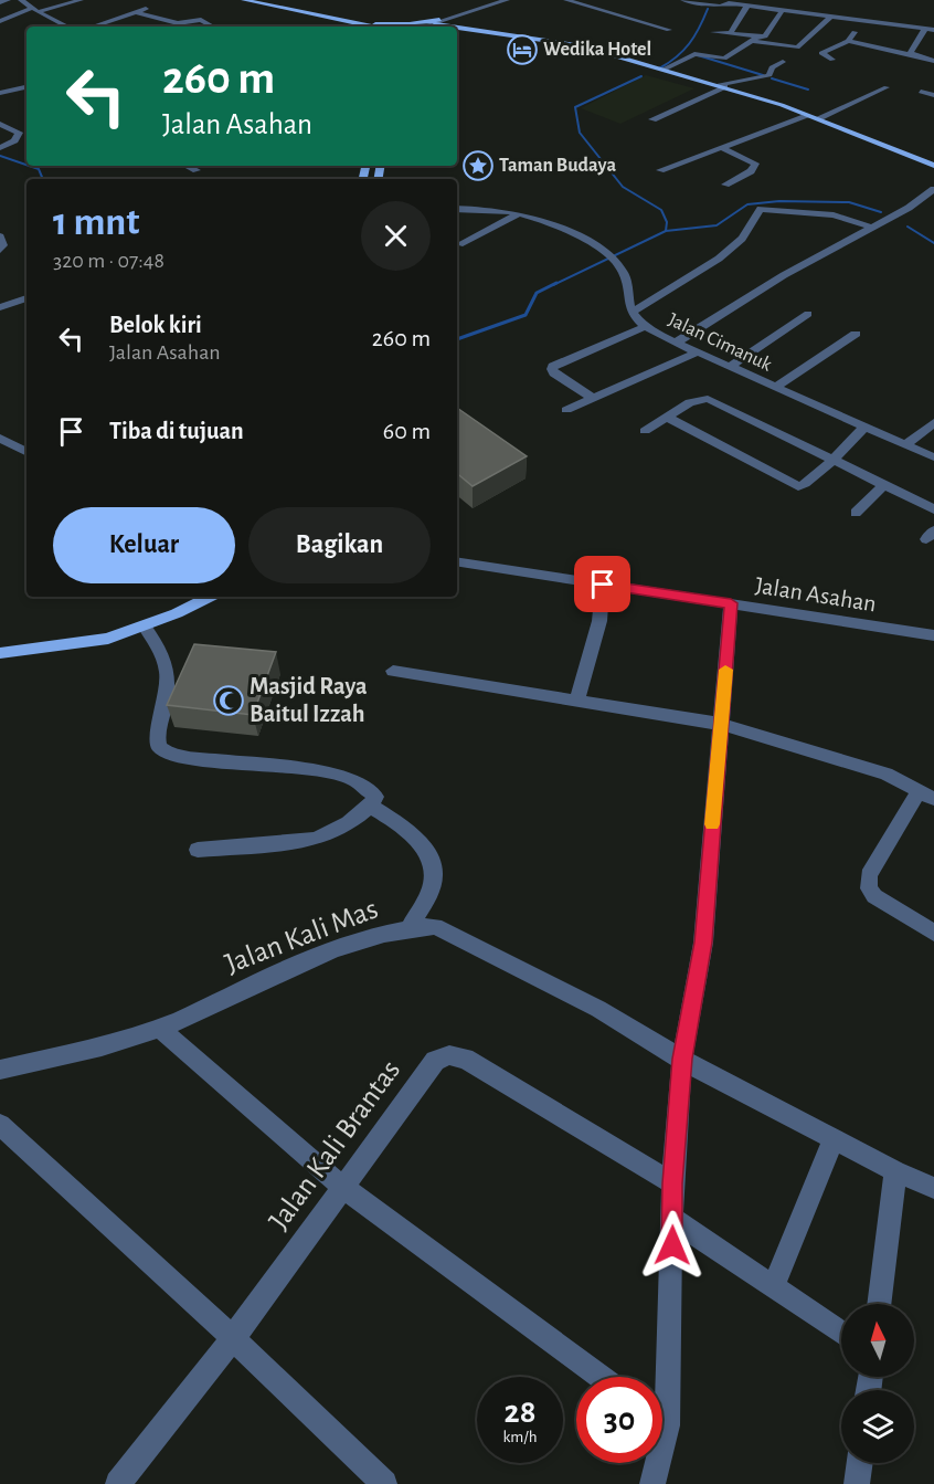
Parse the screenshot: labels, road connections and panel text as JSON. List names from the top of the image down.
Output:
{
  "streets": {
    "street": [
      "Jalan Cimanuk",
      "Jalan Asahan",
      "Jalan Kali Mas",
      "Jalan Kali Brantas"
    ]
  },
  "places": {
    "hotel": ["Wedika Hotel"],
    "place": ["Taman Budaya"],
    "mosque": ["Masjid Raya Baitul Izzah"]
  },
  "north": "top",
  "page": {
    "turn": ["260 m", "Jalan Asahan"],
    "heading": ["1 mnt", "320 m · 07:48"],
    "list": [
      {
        "name": "Belok kiri",
        "note": "Jalan Asahan",
        "value": "260 m"
      },
      {
        "name": "Tiba di tujuan",
        "value": "60 m"
      }
    ],
    "buttons": ["Keluar", "Bagikan"],
    "speed": "28 km/h",
    "limit": "30"
  }
}
